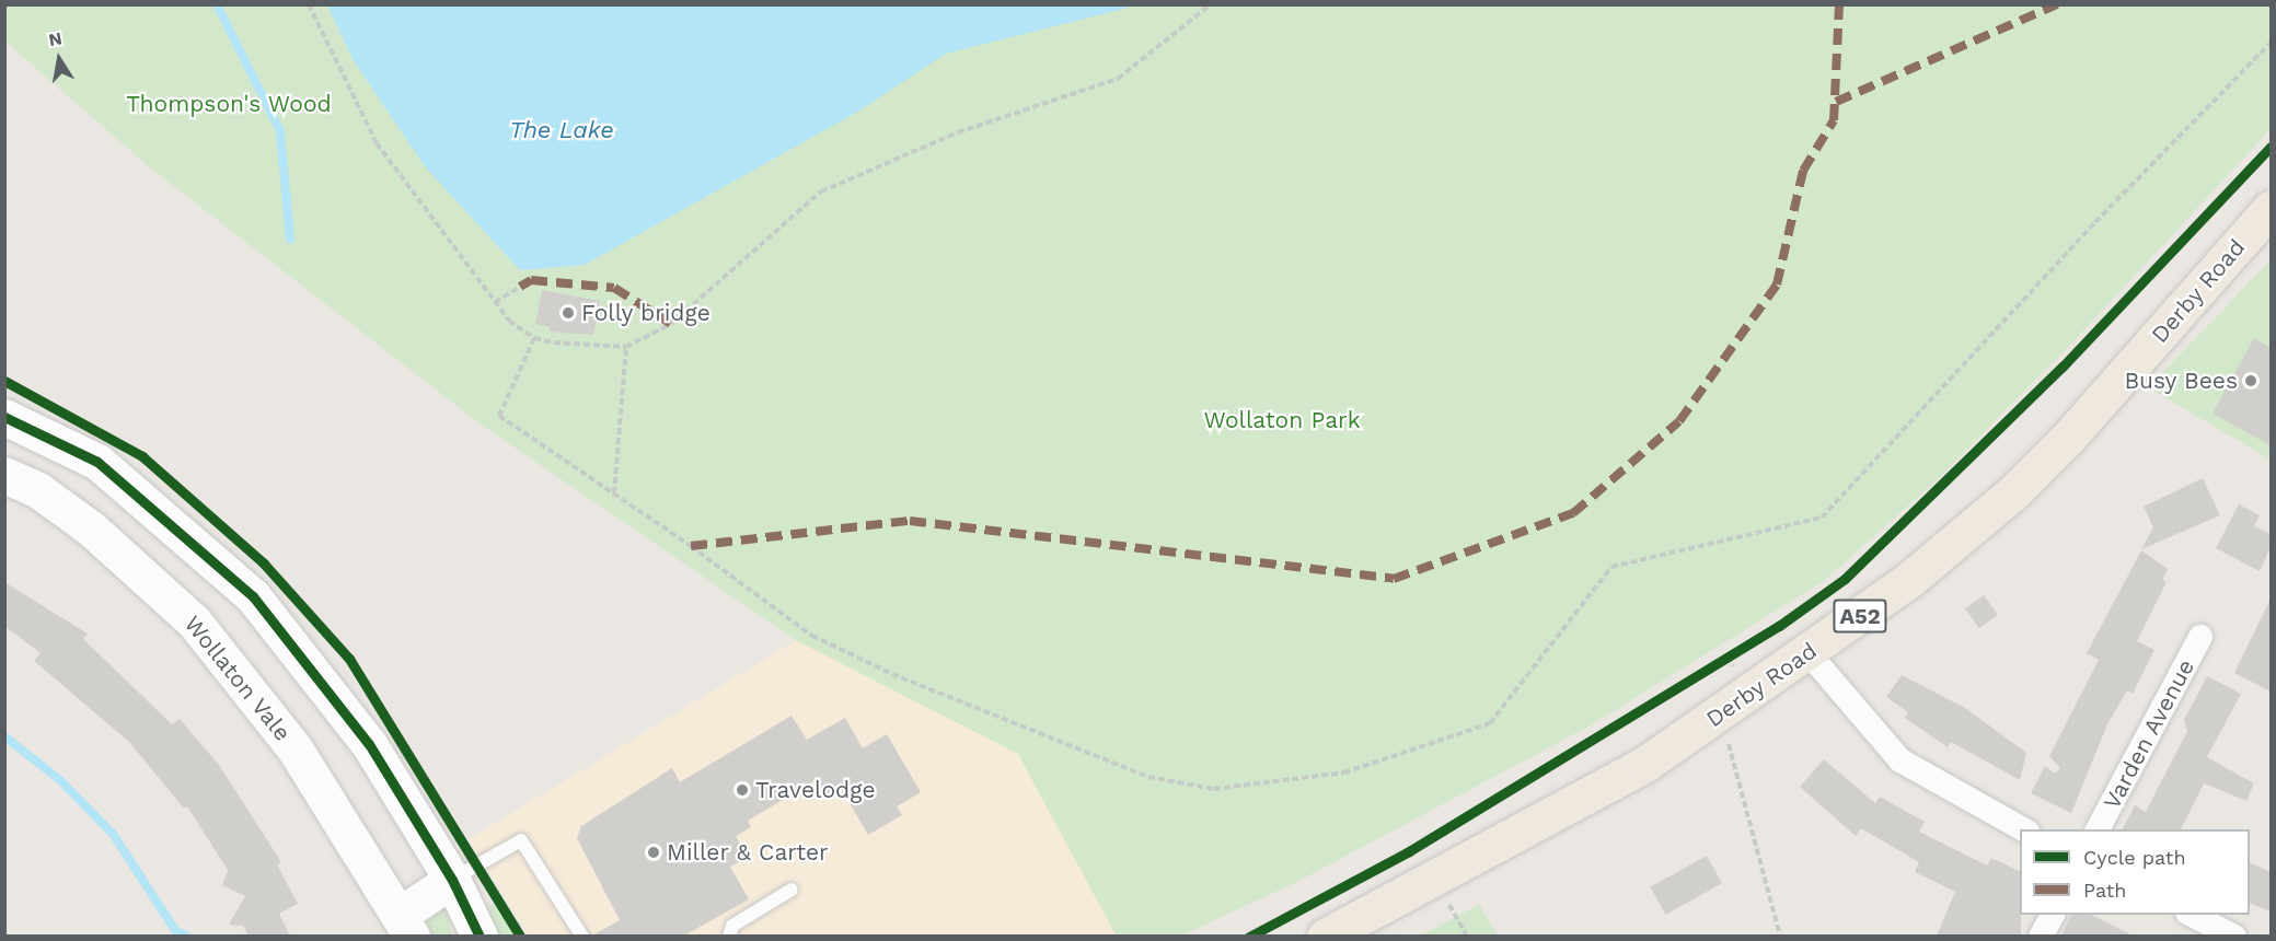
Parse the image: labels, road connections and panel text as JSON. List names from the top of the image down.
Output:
{
  "streets": {
    "highway": ["Derby Road", "A52"],
    "street": ["Wollaton Vale", "Varden Avenue"]
  },
  "water": ["The Lake"],
  "parks": ["Thompson's Wood", "Wollaton Park"],
  "places": [
    "Folly bridge",
    "Busy Bees",
    "Travelodge",
    "Miller & Carter"
  ],
  "legend": ["Cycle path", "Path"],
  "north": "top"
}
